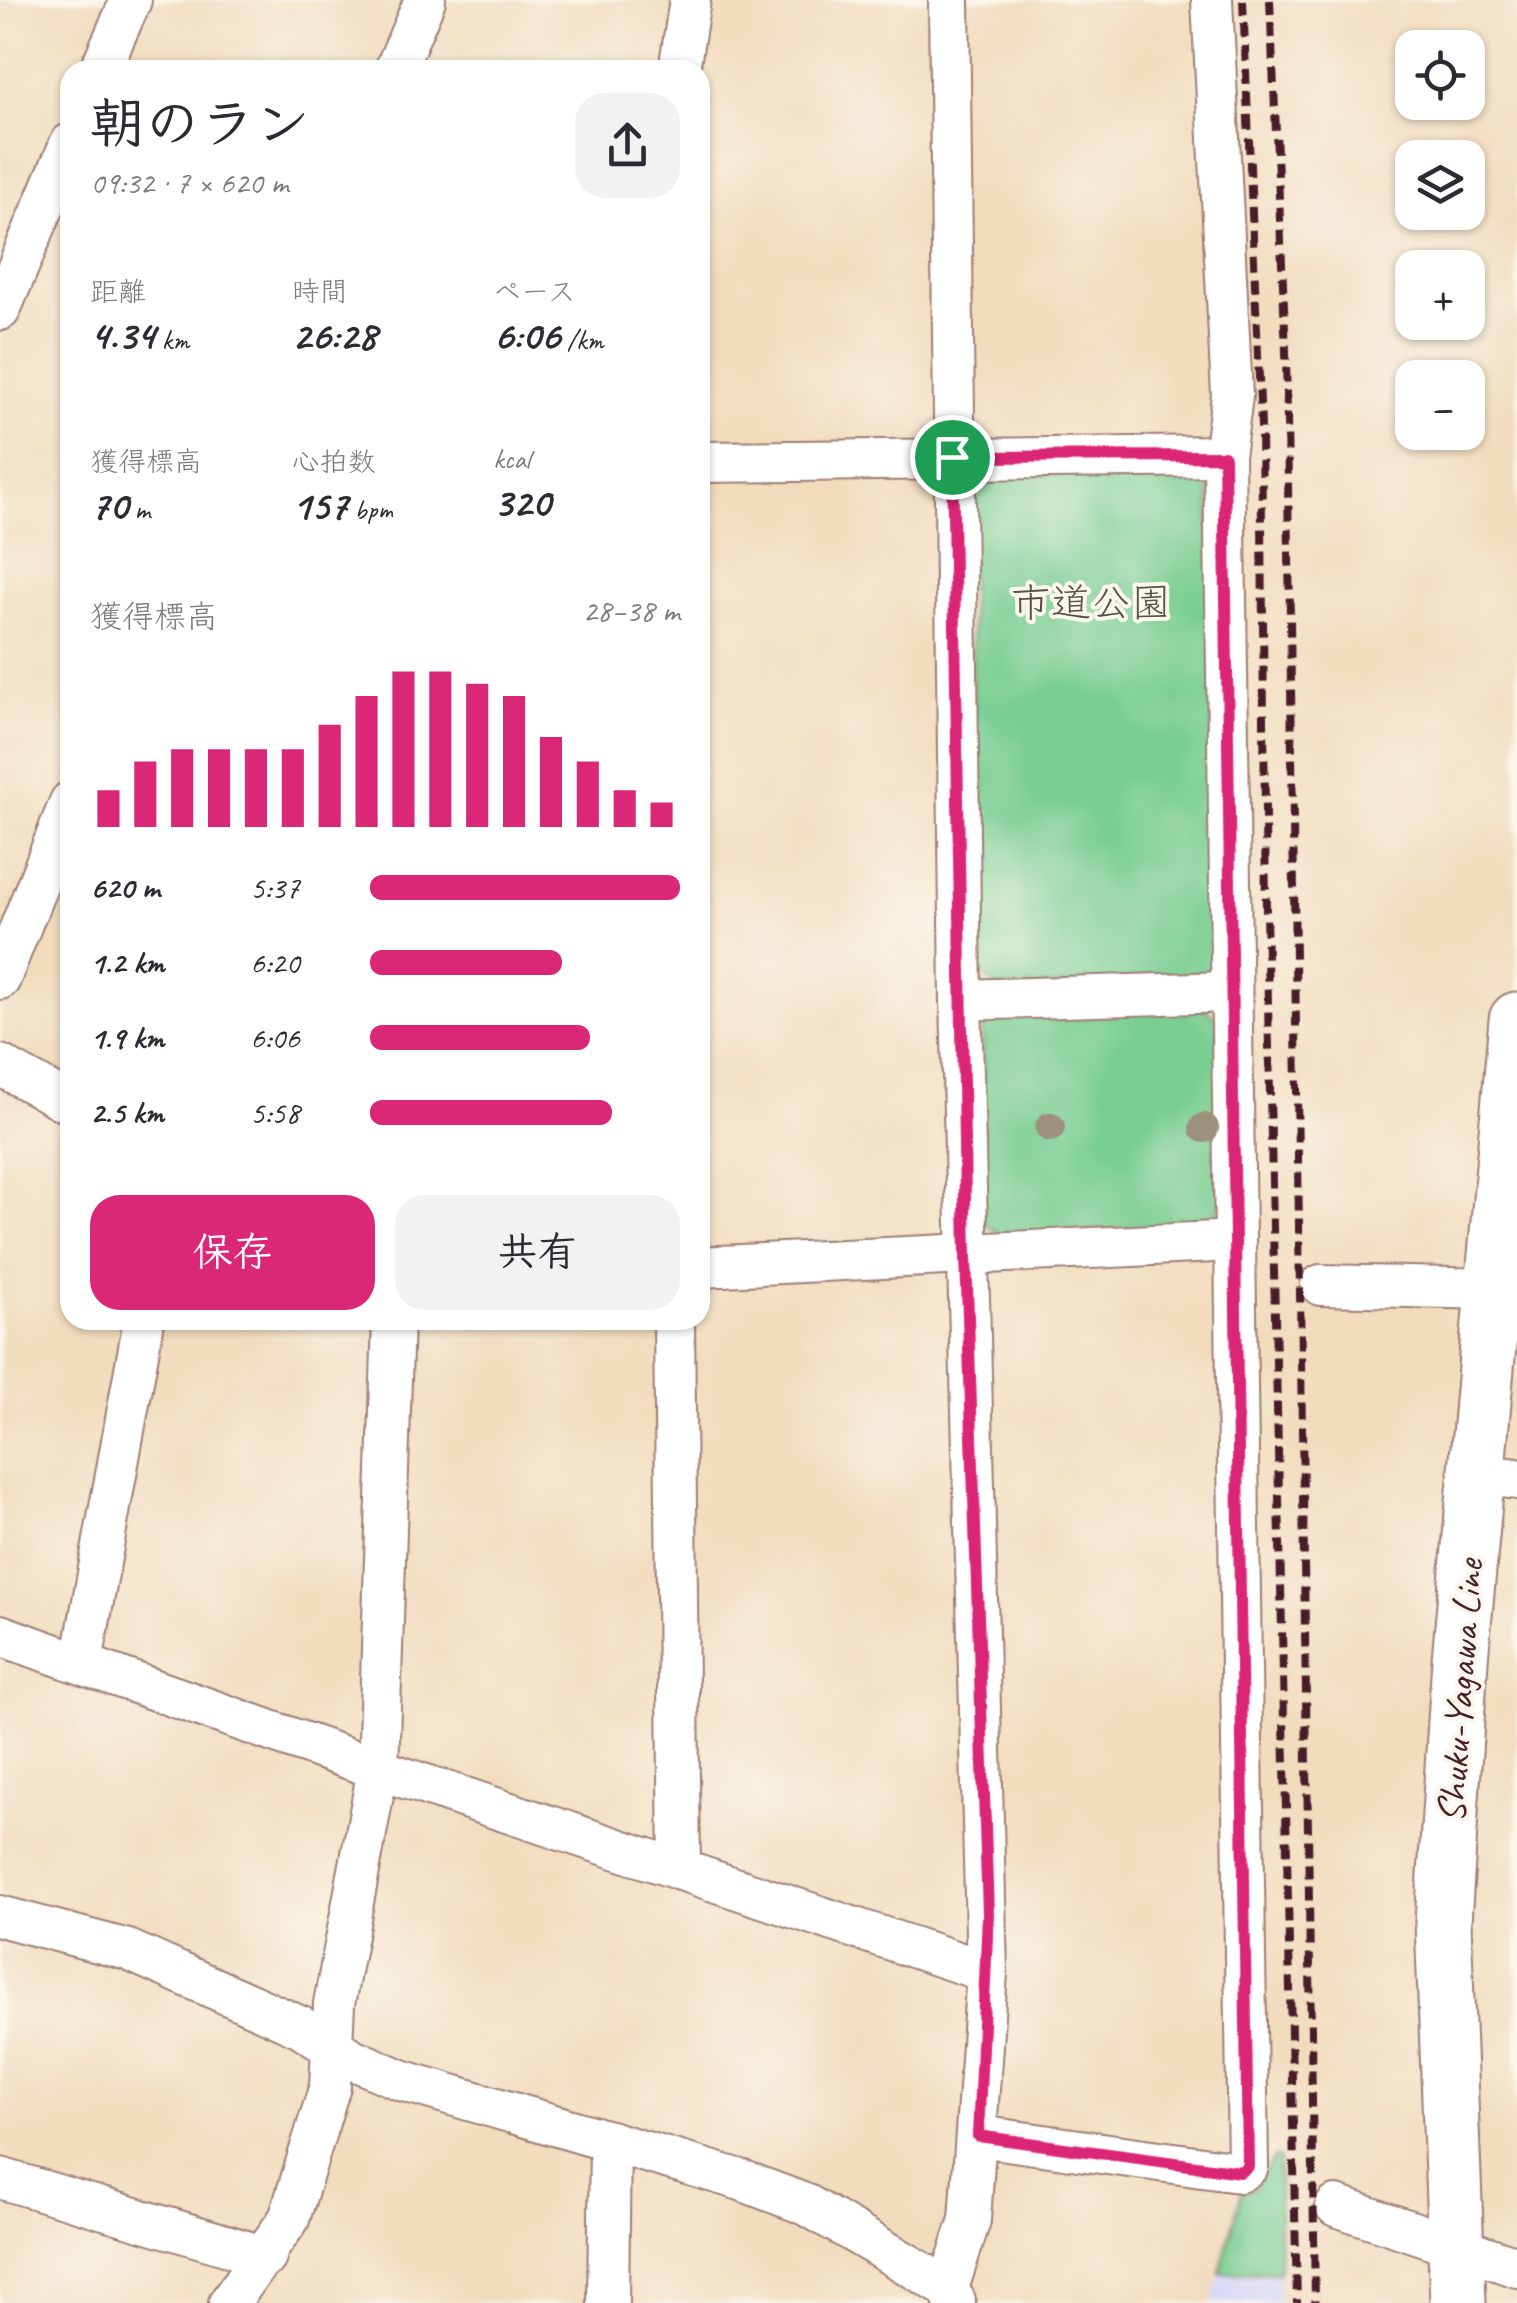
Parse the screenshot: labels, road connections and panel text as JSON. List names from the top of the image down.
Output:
{
  "streets": {
    "main road": ["Shuku-Yagawa Line"]
  },
  "parks": ["市道公園"],
  "page": {
    "map_buttons": ["+", "−"],
    "heading": ["朝のラン", "09:32 · 7 × 620 m"],
    "stats": [
      ["距離", "4.34 km"],
      ["時間", "26:28"],
      ["ペース", "6:06 /km"],
      ["獲得標高", "70 m"],
      ["心拍数", "157 bpm"],
      ["kcal", "320"]
    ],
    "chart": ["獲得標高", "28–38 m"],
    "list": [
      {
        "name": "620 m",
        "note": "5:37"
      },
      {
        "name": "1.2 km",
        "note": "6:20"
      },
      {
        "name": "1.9 km",
        "note": "6:06"
      },
      {
        "name": "2.5 km",
        "note": "5:58"
      }
    ],
    "buttons": ["保存", "共有"]
  }
}
